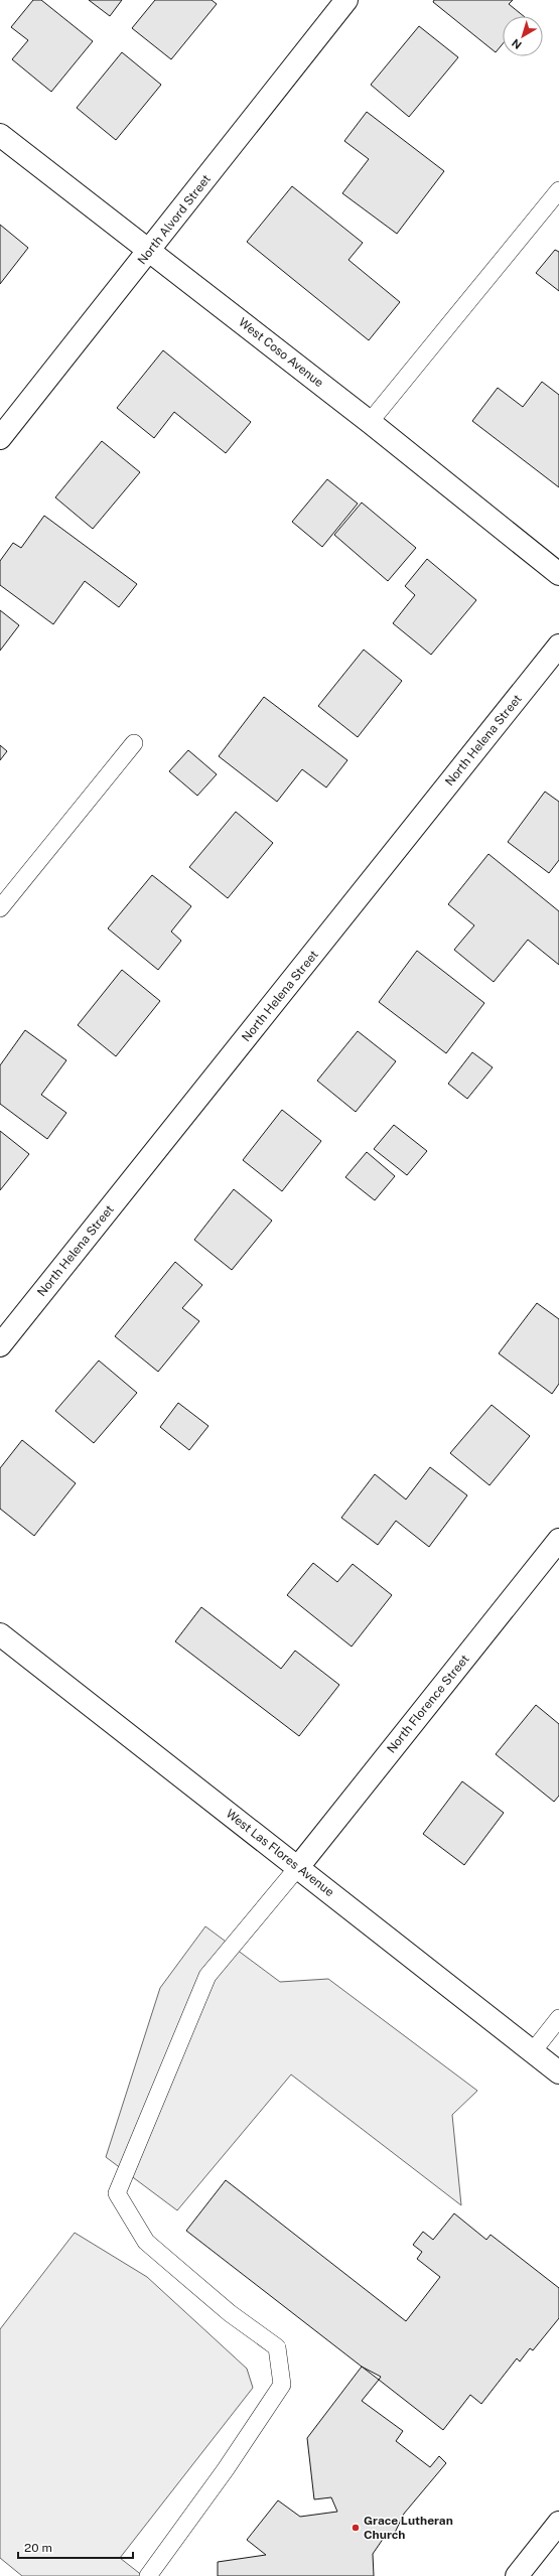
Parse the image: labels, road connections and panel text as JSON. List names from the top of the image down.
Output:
{
  "streets": {
    "street": [
      "North Alvord Street",
      "West Coso Avenue",
      "North Helena Street",
      "North Florence Street",
      "West Las Flores Avenue"
    ]
  },
  "crossings": [
    ["North Alvord Street", "West Coso Avenue"],
    ["North Florence Street", "West Las Flores Avenue"]
  ],
  "places": ["Grace Lutheran Church"],
  "scale_bar": "20 m",
  "north": "bottom left"
}
